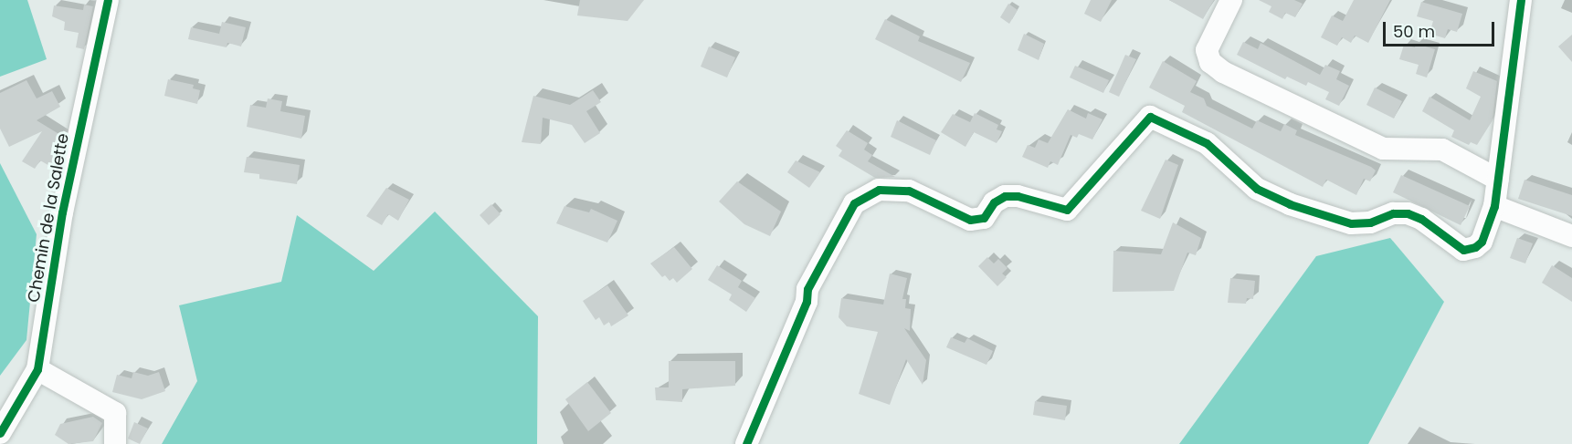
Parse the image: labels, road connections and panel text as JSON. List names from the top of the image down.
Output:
{
  "streets": {
    "street": ["Chemin de la Salette"]
  },
  "scale_bar": "50 m"
}
